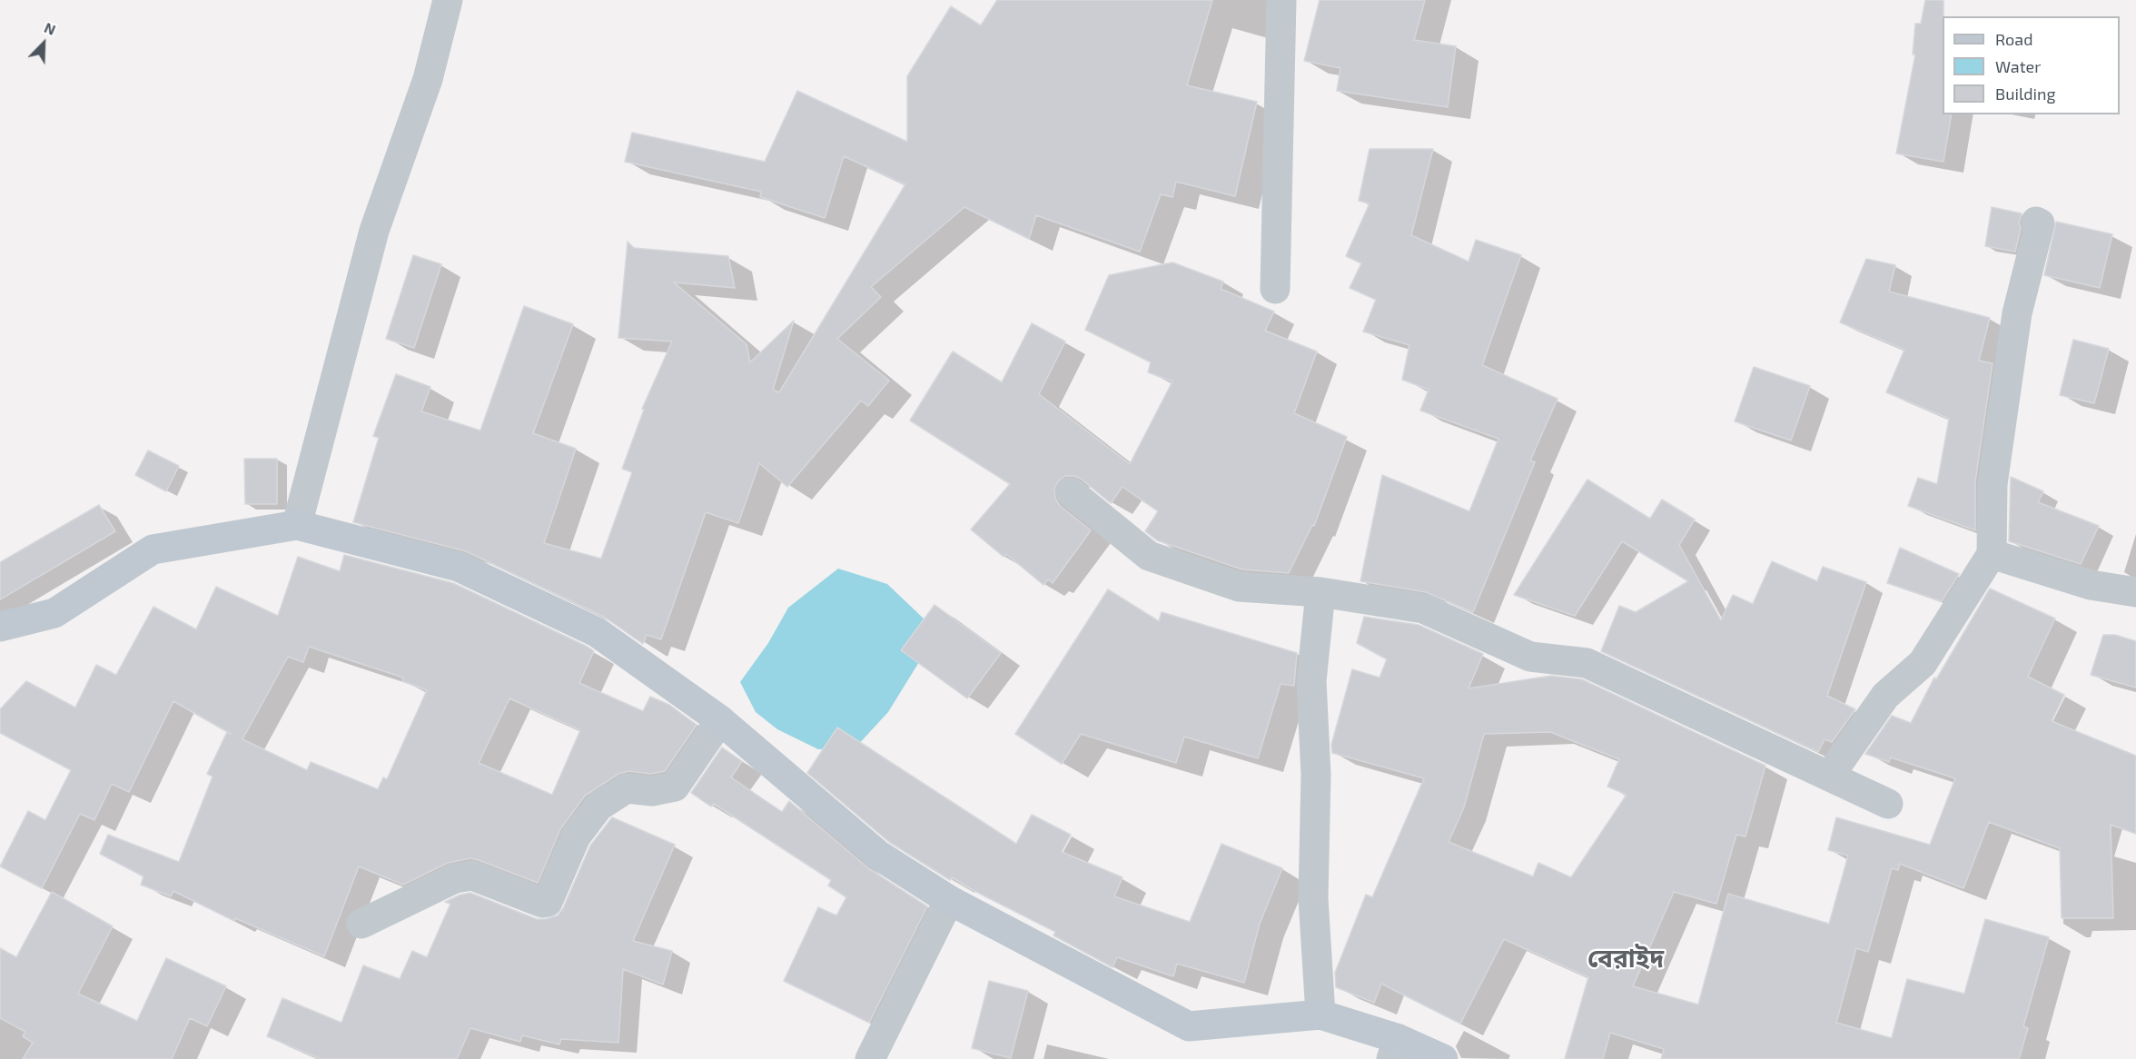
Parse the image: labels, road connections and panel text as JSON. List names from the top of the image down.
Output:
{
  "districts": ["বেরাইদ"],
  "legend": ["Road", "Water", "Building"],
  "north": "top right"
}
